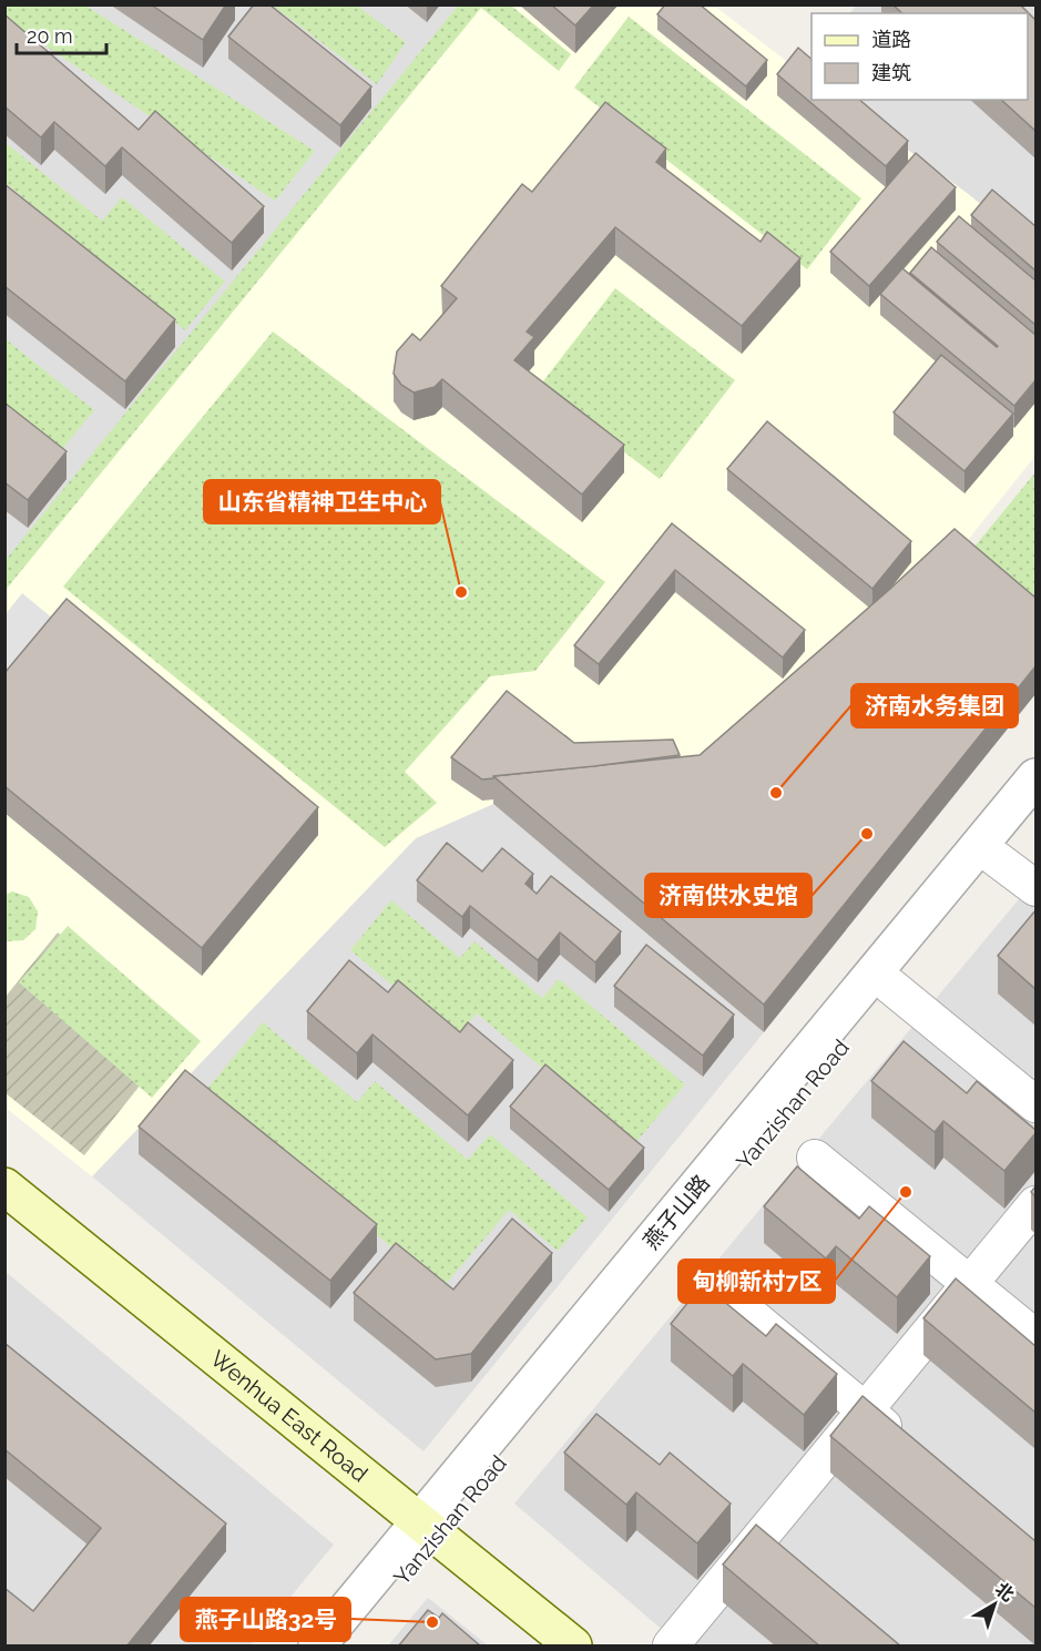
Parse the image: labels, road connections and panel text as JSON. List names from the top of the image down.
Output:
{
  "streets": {
    "main road": ["Wenhua East Road"],
    "street": ["Yanzishan Road", "燕子山路"]
  },
  "crossings": [
    ["Yanzishan Road", "燕子山路"],
    ["Yanzishan Road", "Wenhua East Road"],
    ["燕子山路", "Wenhua East Road"]
  ],
  "places": [
    "山东省精神卫生中心",
    "济南水务集团",
    "济南供水史馆",
    "甸柳新村7区",
    "燕子山路32号"
  ],
  "legend": ["道路", "建筑"],
  "scale_bar": "20 m",
  "north": "top right"
}
